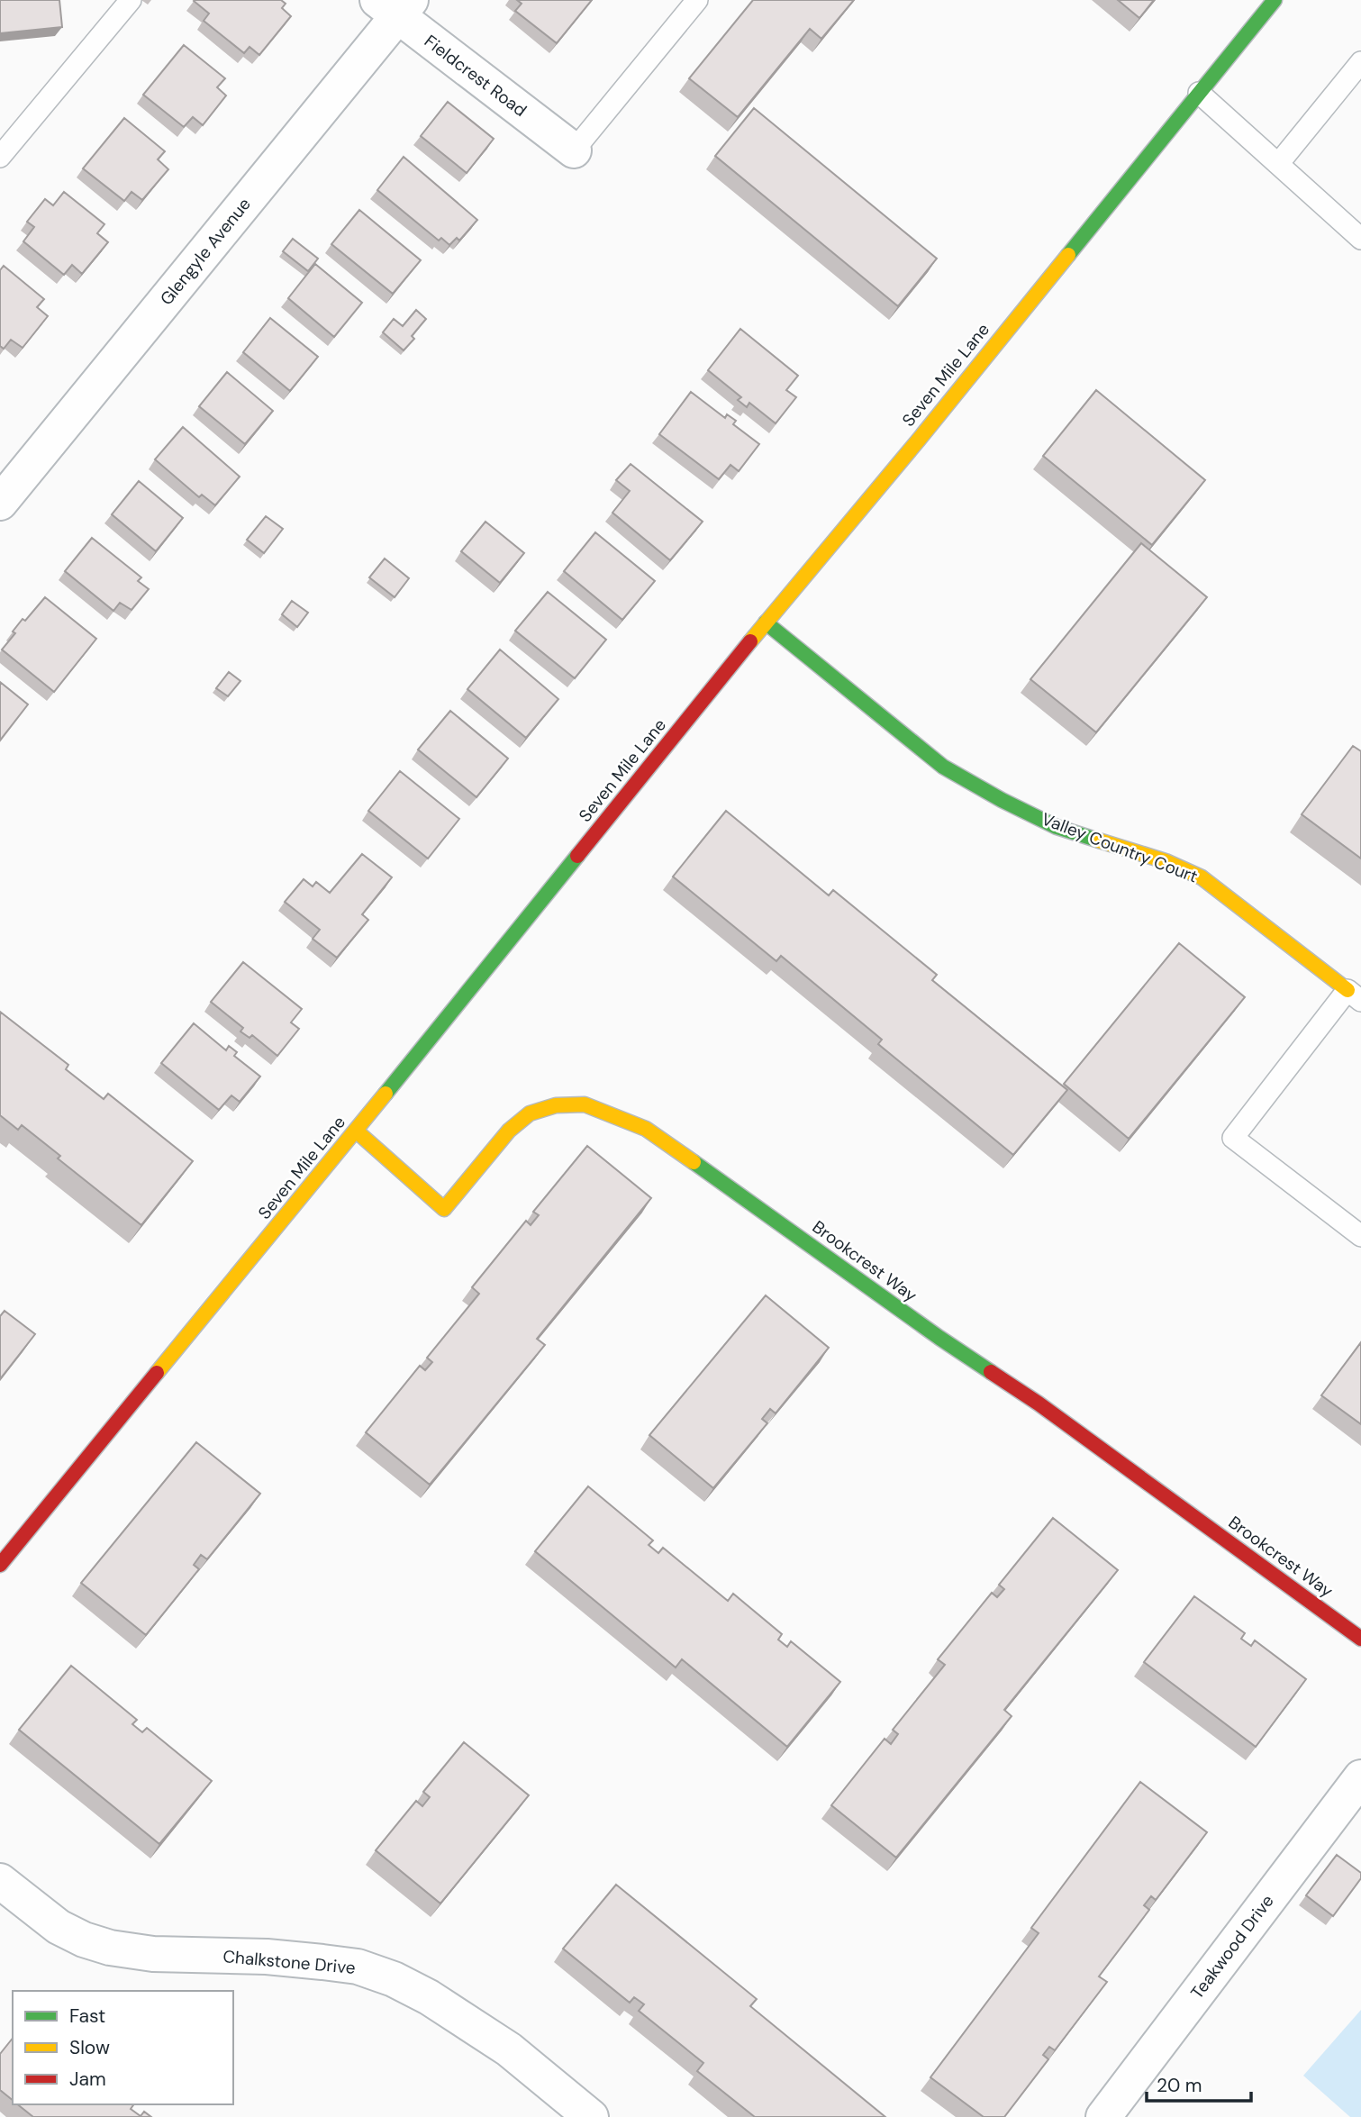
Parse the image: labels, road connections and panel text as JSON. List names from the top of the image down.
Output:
{
  "streets": {
    "street": [
      "Fieldcrest Road",
      "Glengyle Avenue",
      "Seven Mile Lane",
      "Valley Country Court",
      "Brookcrest Way",
      "Teakwood Drive",
      "Chalkstone Drive"
    ]
  },
  "crossings": [
    ["Fieldcrest Road", "Glengyle Avenue"],
    ["Seven Mile Lane", "Valley Country Court"],
    ["Seven Mile Lane", "Brookcrest Way"]
  ],
  "legend": ["Fast", "Slow", "Jam"],
  "scale_bar": "20 m"
}
